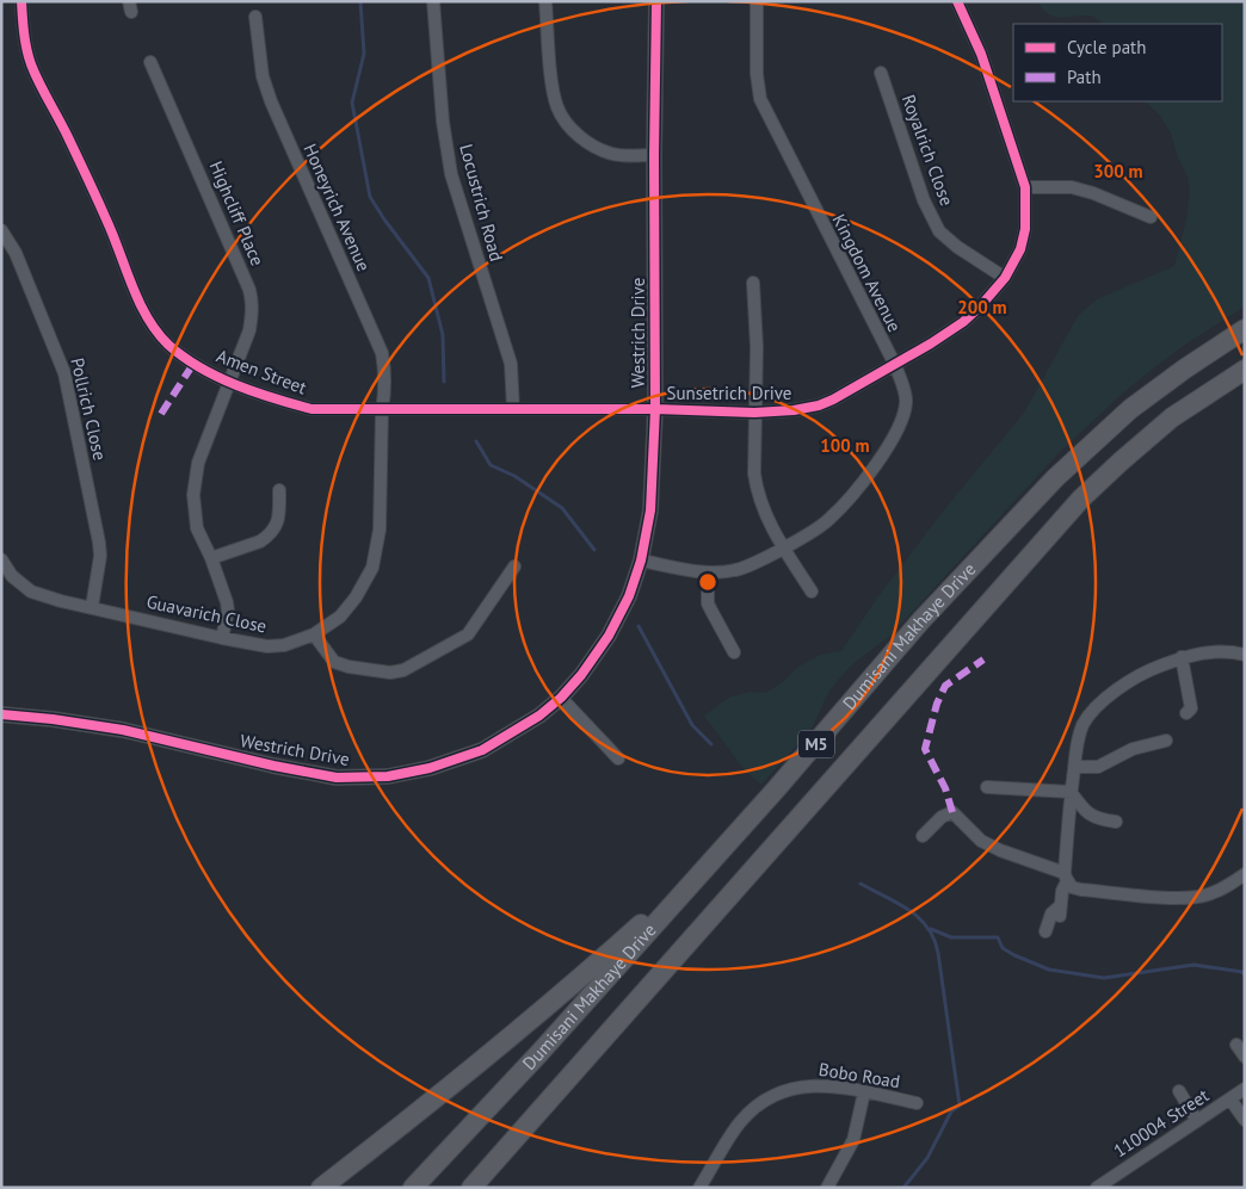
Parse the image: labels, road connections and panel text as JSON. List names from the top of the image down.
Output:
{
  "streets": {
    "main road": ["Dumisani Makhaye Drive", "M5"],
    "street": [
      "Royalrich Close",
      "Locustrich Road",
      "Honeyrich Avenue",
      "Highcliff Place",
      "Kingdom Avenue",
      "Westrich Drive",
      "Amen Street",
      "Sunsetrich Drive",
      "Pollrich Close",
      "Guavarich Close",
      "Bobo Road",
      "110004 Street"
    ]
  },
  "crossings": [
    ["Royalrich Close", "Sunsetrich Drive"],
    ["Locustrich Road", "Amen Street"],
    ["Honeyrich Avenue", "Amen Street"],
    ["Honeyrich Avenue", "Guavarich Close"],
    ["Highcliff Place", "Amen Street"],
    ["Highcliff Place", "Guavarich Close"],
    ["Kingdom Avenue", "Westrich Drive"],
    ["Kingdom Avenue", "Sunsetrich Drive"],
    ["Westrich Drive", "Amen Street"],
    ["Westrich Drive", "Sunsetrich Drive"],
    ["Amen Street", "Sunsetrich Drive"],
    ["Amen Street", "Guavarich Close"],
    ["Pollrich Close", "Guavarich Close"]
  ],
  "legend": ["Cycle path", "Path"],
  "rings": ["300 m", "200 m", "100 m"]
}
